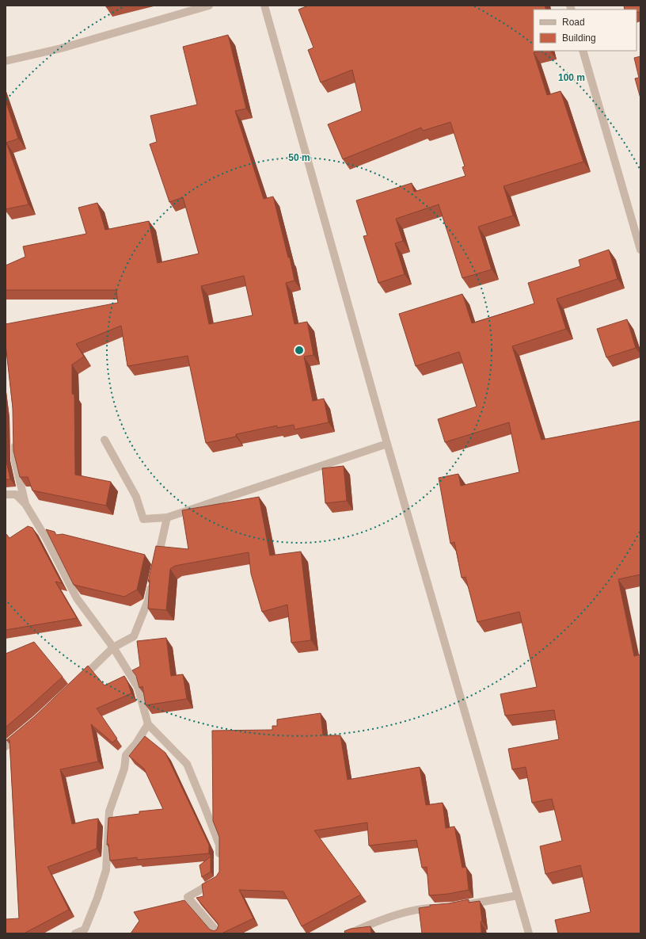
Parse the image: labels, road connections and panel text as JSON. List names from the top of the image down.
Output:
{
  "legend": ["Road", "Building"],
  "rings": ["100 m", "50 m"]
}
